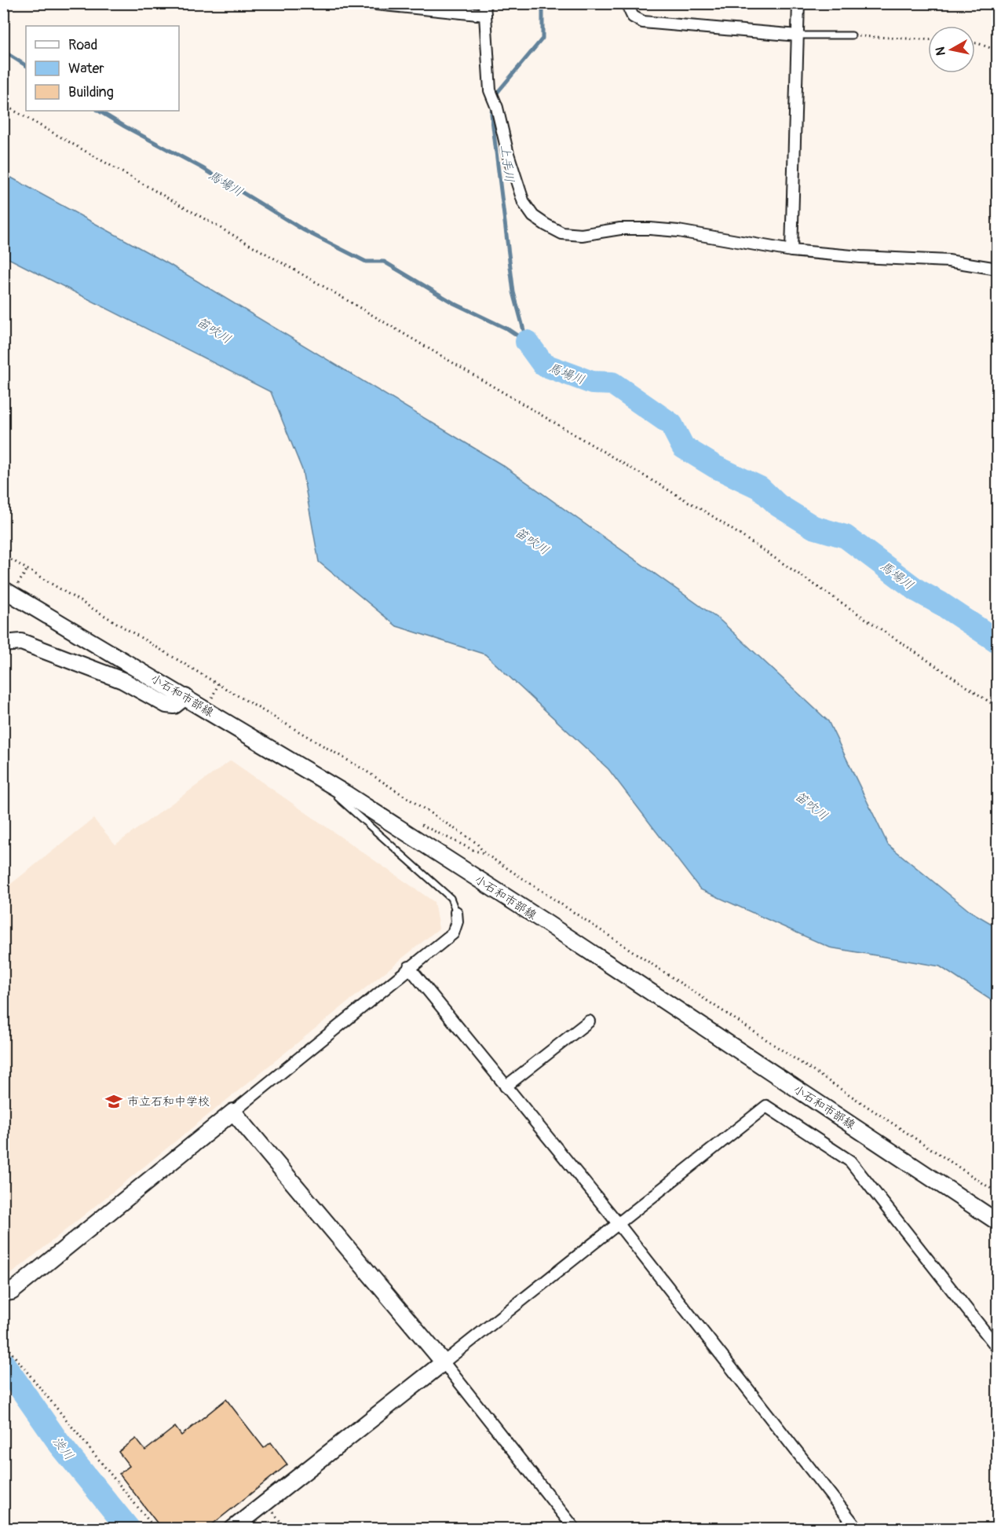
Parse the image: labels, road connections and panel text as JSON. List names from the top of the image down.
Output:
{
  "streets": {
    "main road": ["小石和市部線"]
  },
  "water": [
    "上手川",
    "馬場川",
    "笛吹川",
    "渋川"
  ],
  "places": {
    "school or university": ["市立石和中学校"]
  },
  "legend": ["Road", "Water", "Building"],
  "north": "left"
}
